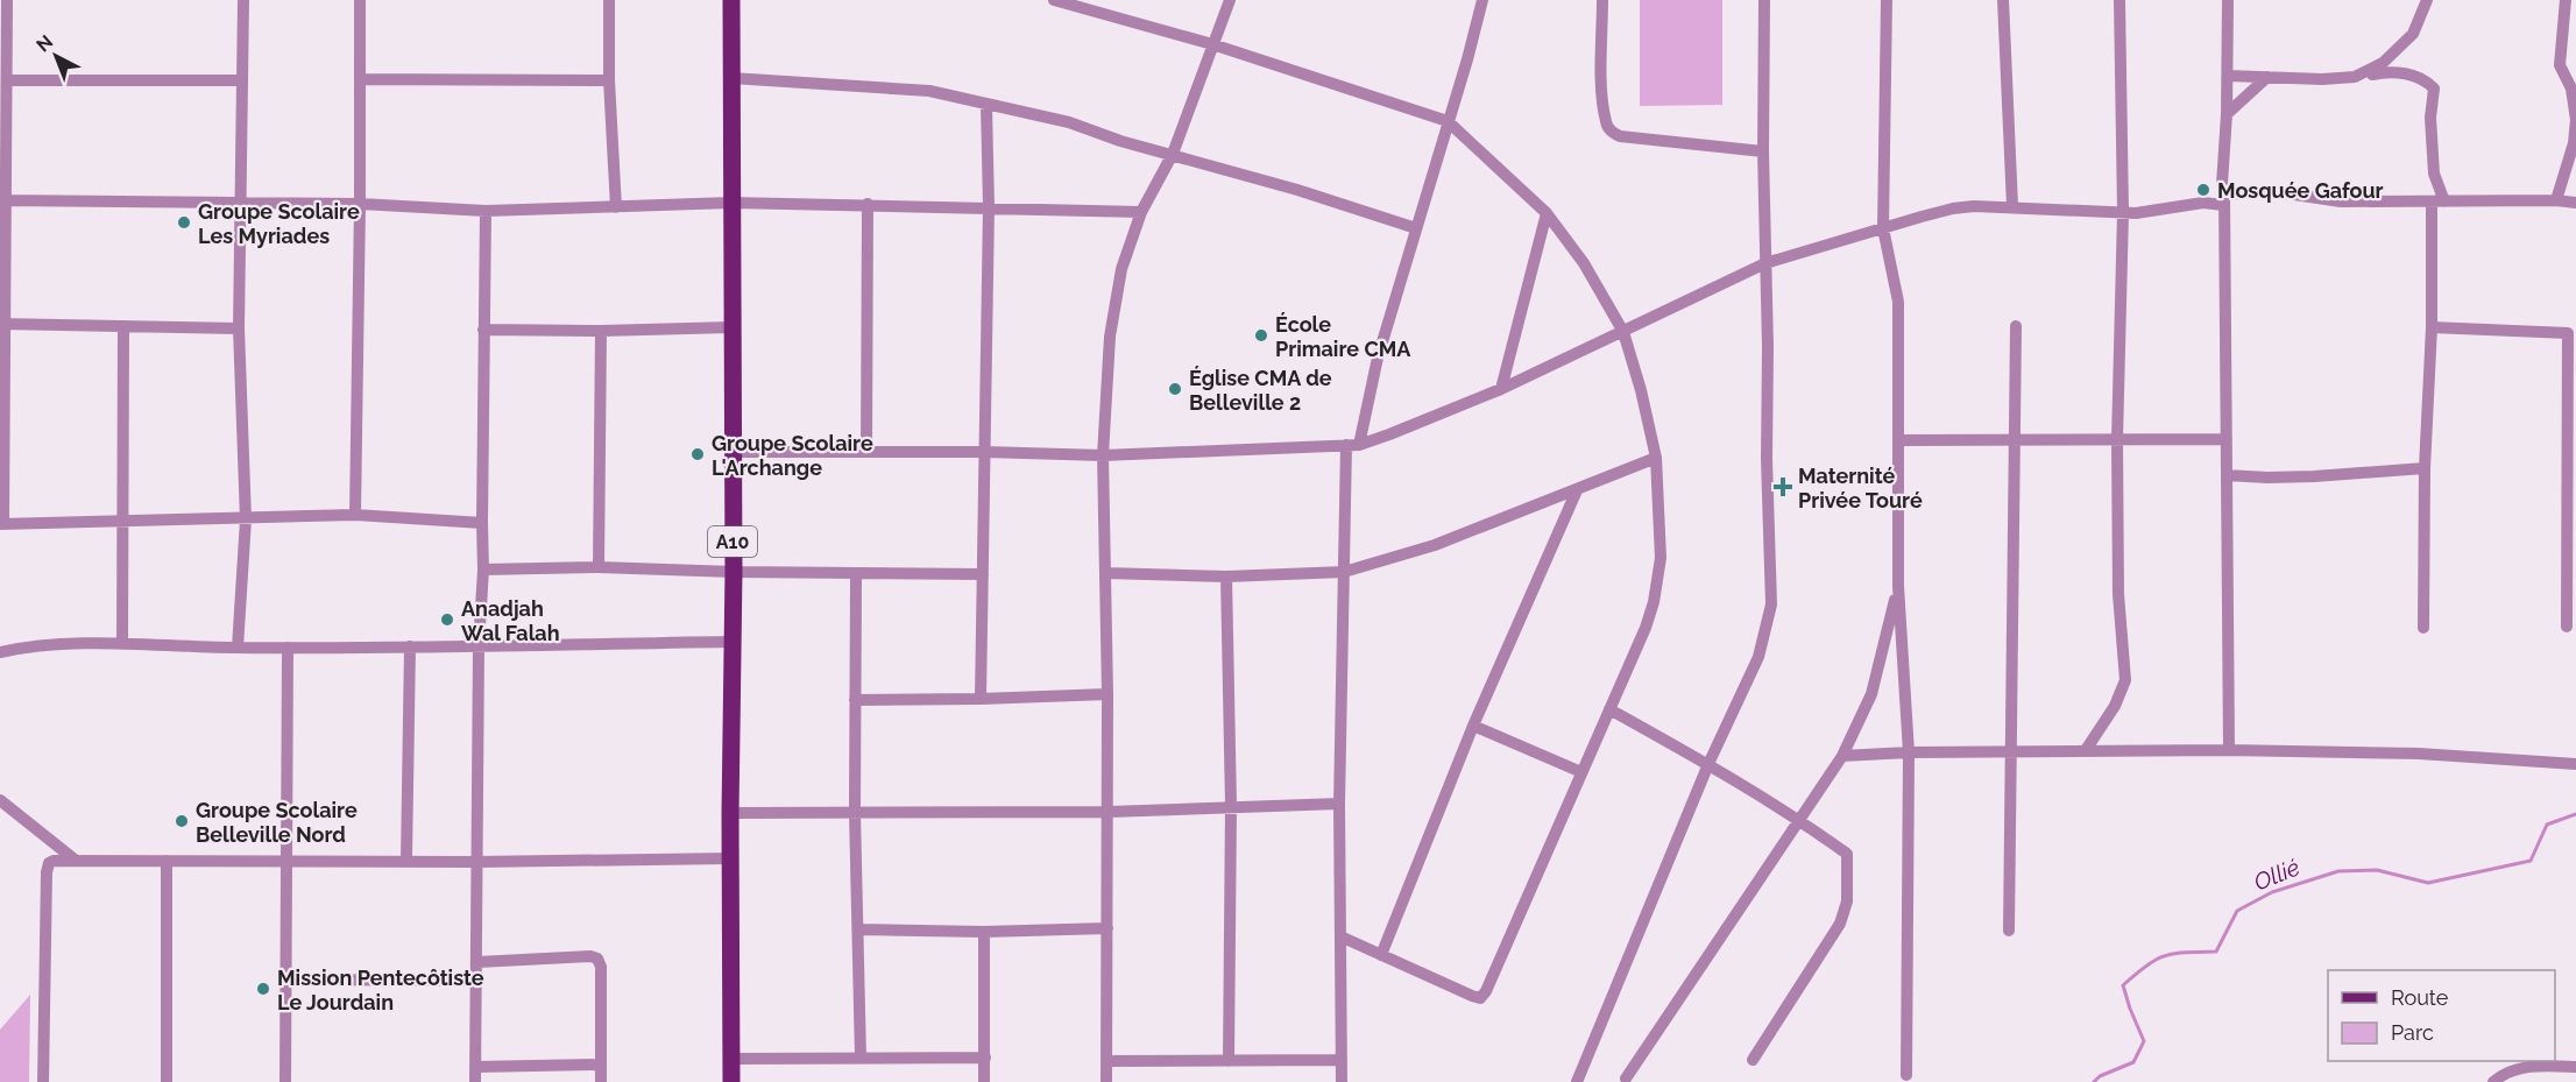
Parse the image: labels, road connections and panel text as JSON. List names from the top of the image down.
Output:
{
  "streets": {
    "main road": ["A10"]
  },
  "water": ["Ollié"],
  "places": {
    "other": [
      "Mosquée Gafour",
      "Groupe Scolaire Les Myriades",
      "École Primaire CMA",
      "Église CMA de Belleville 2",
      "Groupe Scolaire L'Archange",
      "Anadjah Wal Falah",
      "Groupe Scolaire Belleville Nord",
      "Mission Pentecôtiste Le Jourdain"
    ],
    "health": ["Maternité Privée Touré"]
  },
  "legend": ["Route", "Parc"],
  "north": "top left"
}
